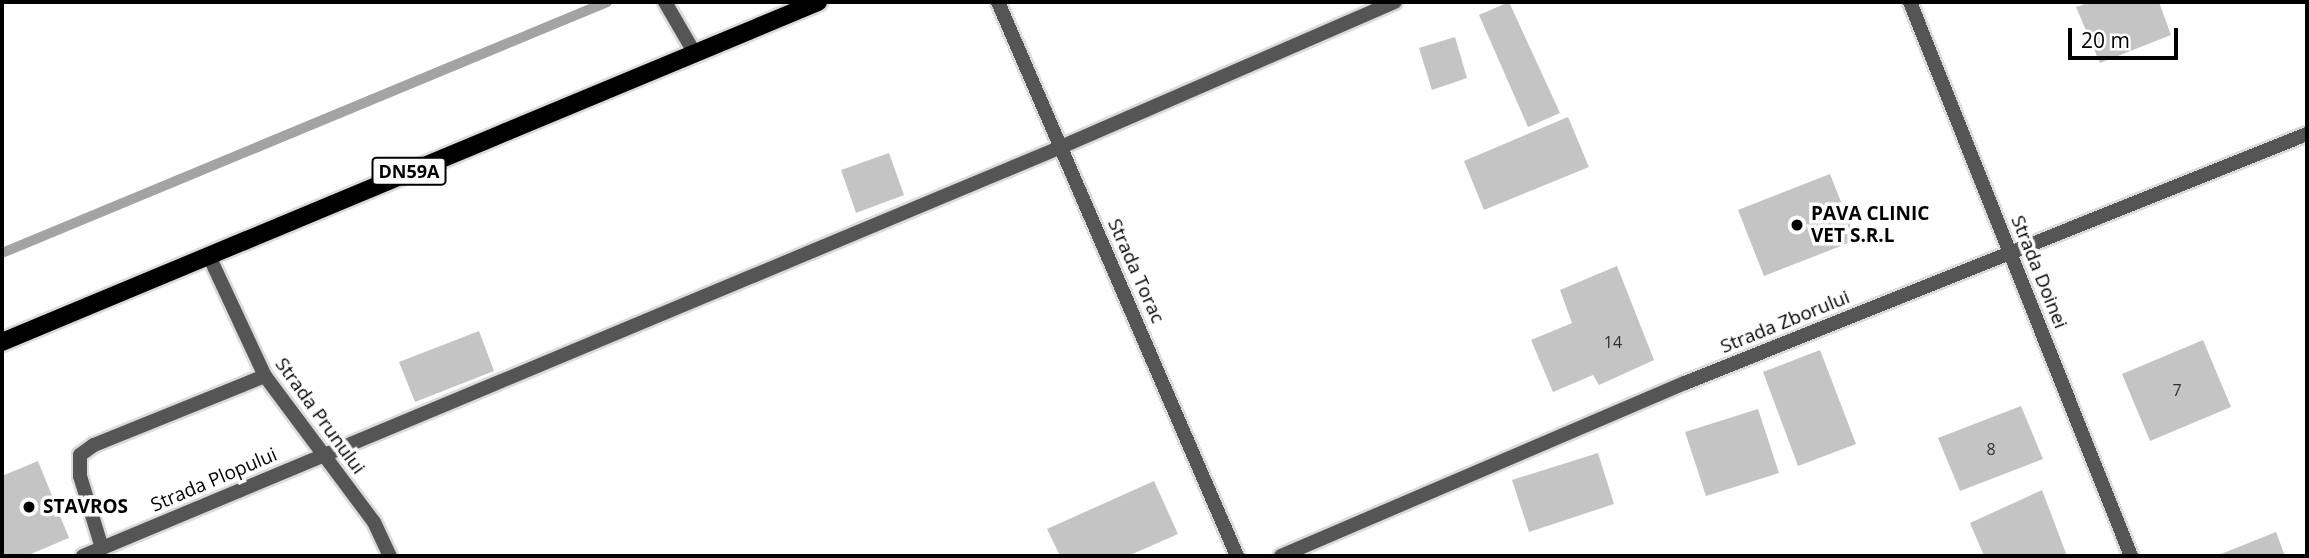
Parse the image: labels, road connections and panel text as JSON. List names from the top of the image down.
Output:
{
  "streets": {
    "main road": ["DN59A"],
    "street": [
      "Strada Torac",
      "Strada Doinei",
      "Strada Zborului",
      "Strada Prunului",
      "Strada Plopului"
    ]
  },
  "crossings": [
    ["DN59A", "Strada Prunului"],
    ["Strada Torac", "Strada Plopului"],
    ["Strada Doinei", "Strada Zborului"],
    ["Strada Prunului", "Strada Plopului"]
  ],
  "places": ["PAVA CLINIC VET S.R.L", "STAVROS"],
  "house_numbers": ["14", "7", "8"],
  "scale_bar": "20 m"
}
